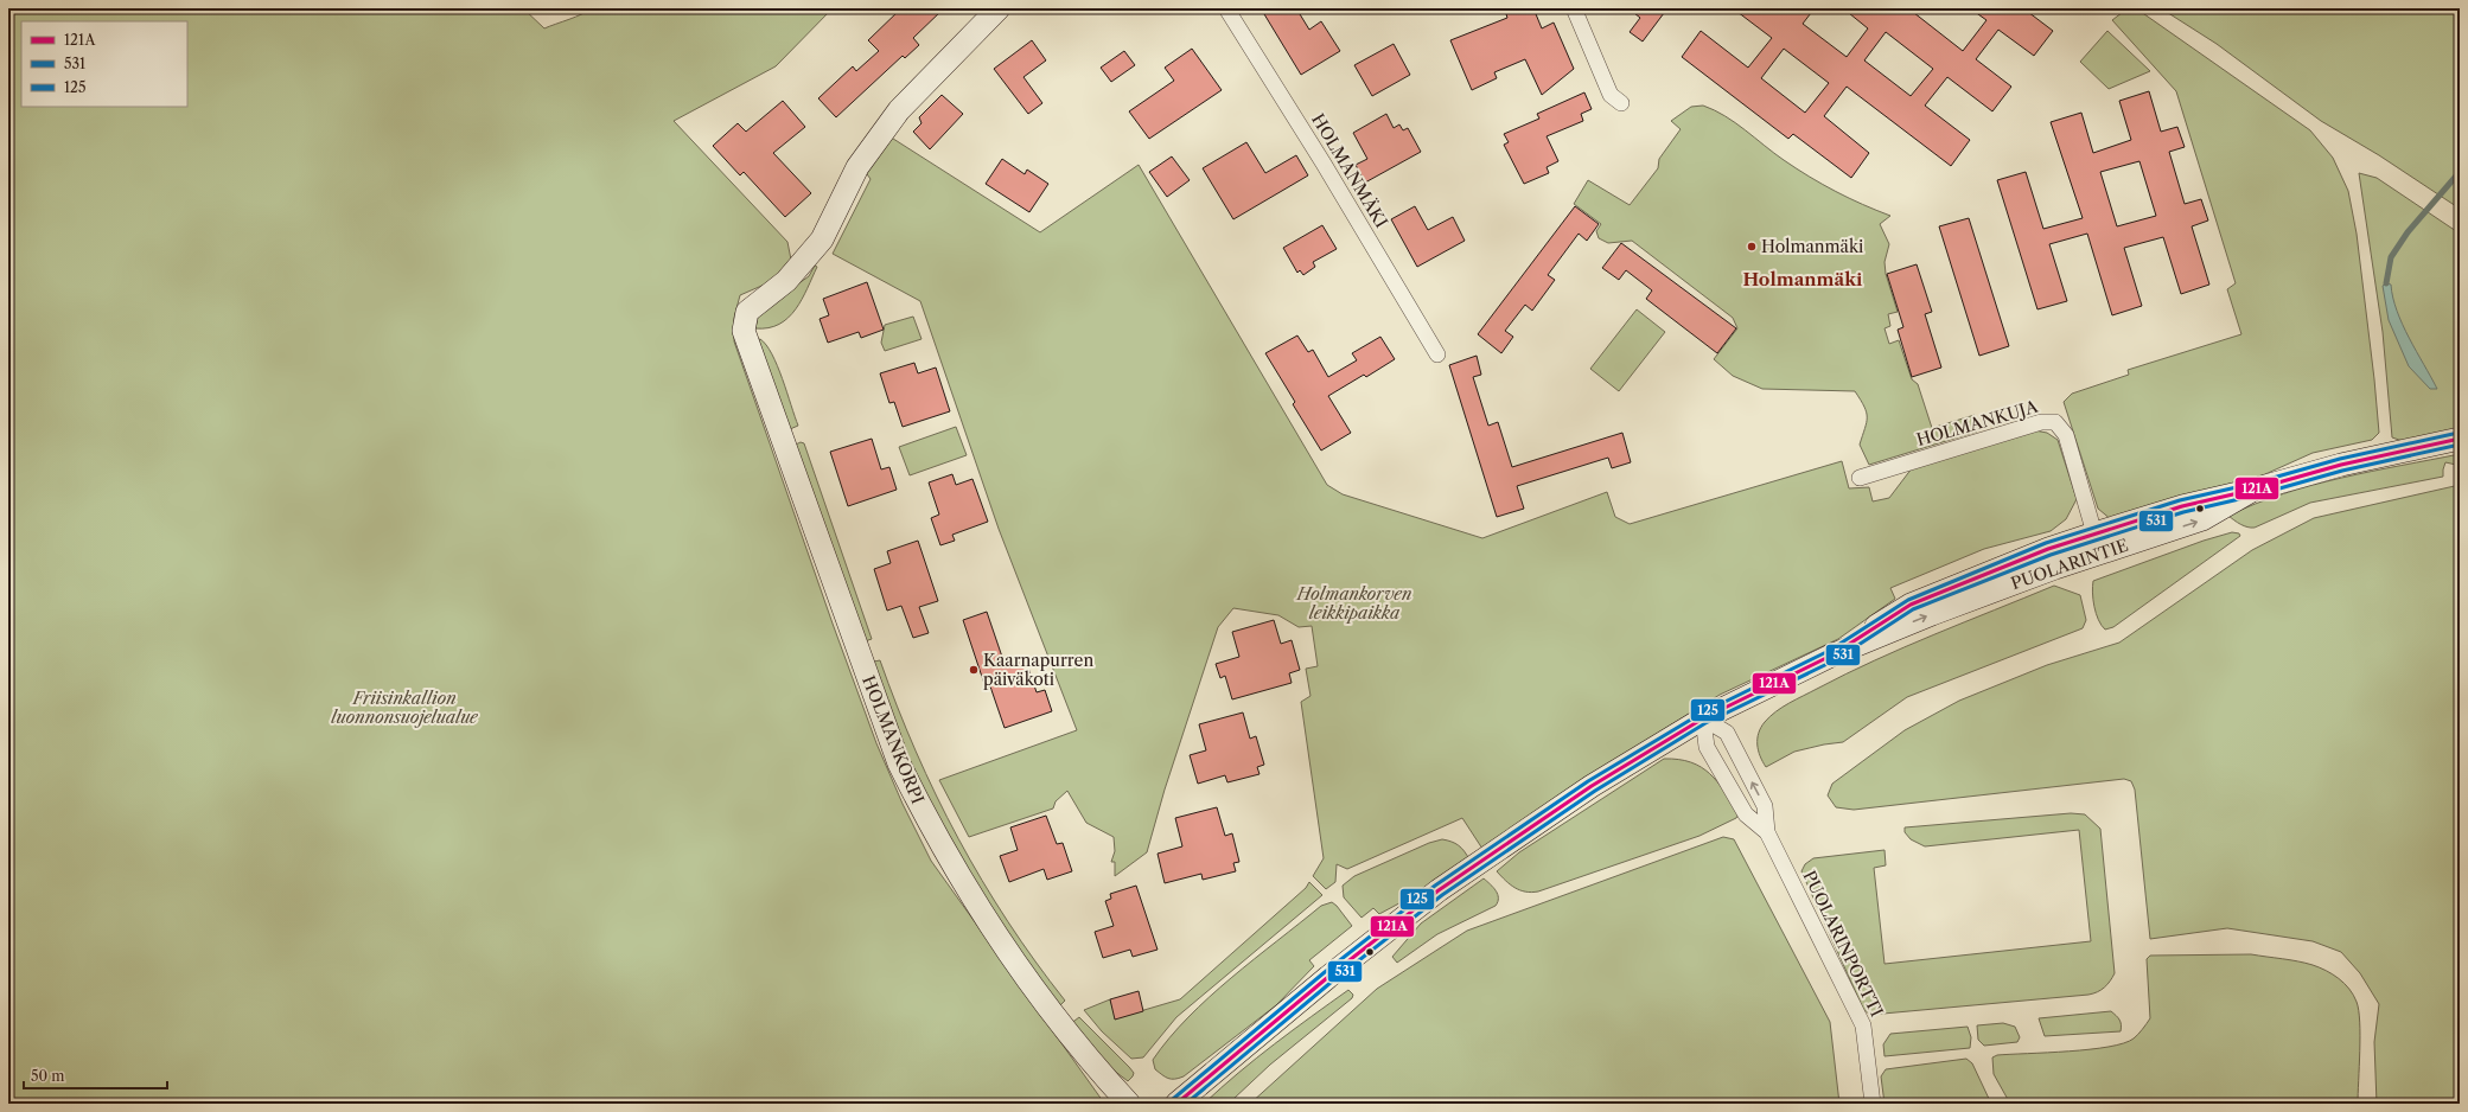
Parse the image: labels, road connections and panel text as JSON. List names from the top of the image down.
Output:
{
  "streets": {
    "main road": ["PUOLARINTIE", "HOLMANKORPI"],
    "street": ["HOLMANMÄKI", "HOLMANKUJA", "PUOLARINPORTTI"]
  },
  "crossings": [
    ["HOLMANKUJA", "PUOLARINTIE"],
    ["PUOLARINTIE", "PUOLARINPORTTI"]
  ],
  "districts": ["Holmanmäki"],
  "parks": ["Holmankorven leikkipaikka", "Friisinkallion luonnonsuojelualue"],
  "places": ["Holmanmäki", "Kaarnapurren päiväkoti"],
  "lines": ["transit line 125", "transit line 121A", "transit line 531"],
  "legend": ["121A", "531", "125"],
  "scale_bar": "50 m"
}
